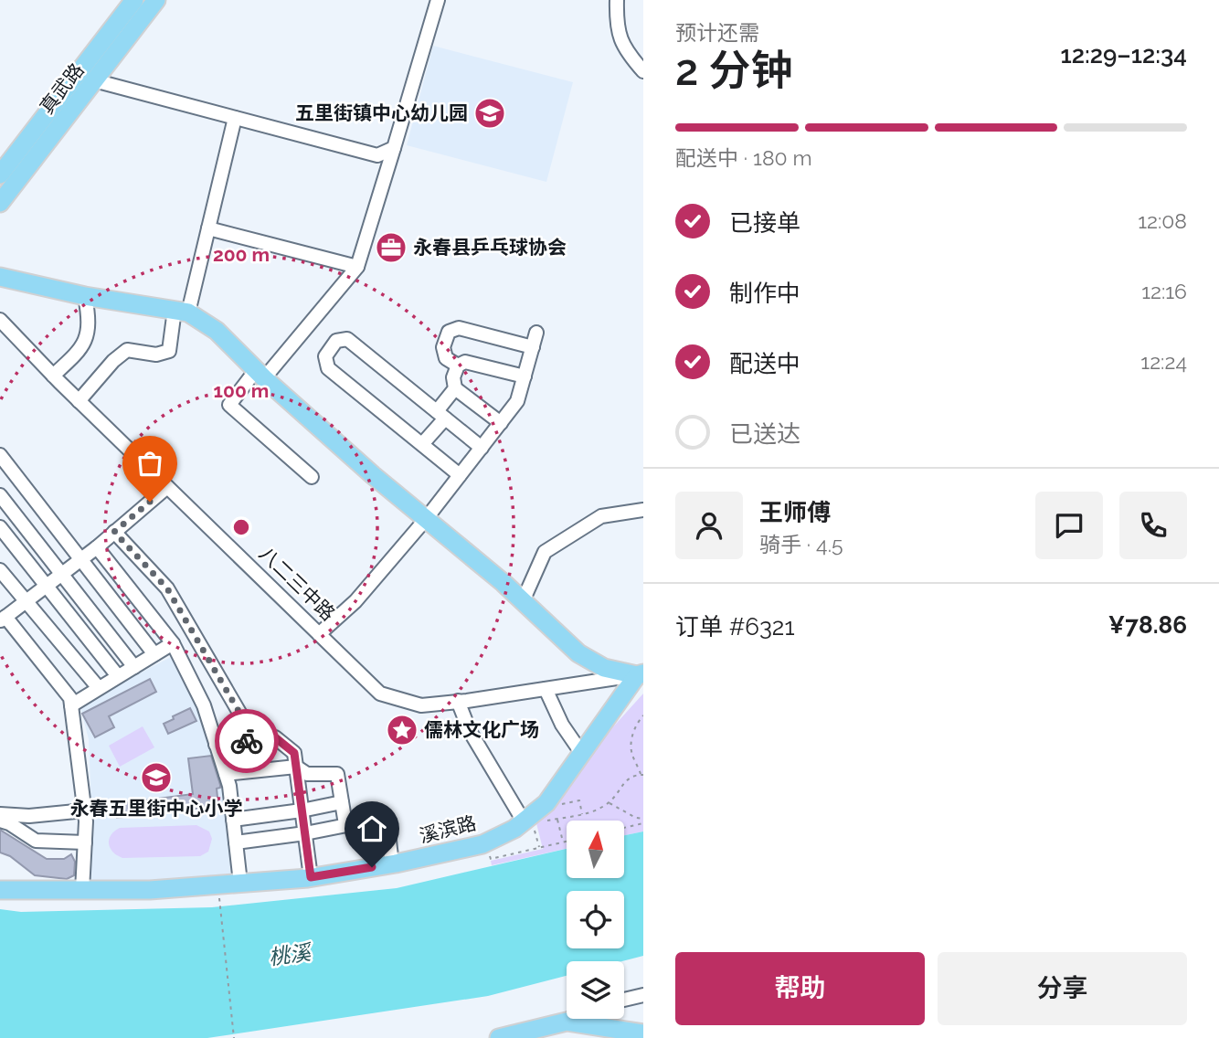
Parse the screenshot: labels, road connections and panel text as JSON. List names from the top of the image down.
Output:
{
  "streets": {
    "main road": ["真武路", "溪滨路"],
    "street": ["八二三中路"]
  },
  "crossings": [
    ["八二三中路", "溪滨路"]
  ],
  "water": ["桃溪"],
  "places": {
    "school or university": ["五里街镇中心幼儿园", "永春五里街中心小学"],
    "office": ["永春县乒乓球协会"],
    "place": ["儒林文化广场"]
  },
  "north": "top",
  "page": {
    "heading": ["2 分钟", "预计还需", "12:29–12:34"],
    "panel": [
      "王师傅",
      "骑手 · 4.5",
      "订单 #6321",
      "¥78.86"
    ],
    "bar": "配送中 · 180 m",
    "list": [
      ["已接单", "12:08"],
      ["制作中", "12:16"],
      ["配送中", "12:24"],
      "已送达"
    ],
    "buttons": ["帮助", "分享"]
  },
  "rings": ["200 m", "100 m"]
}
